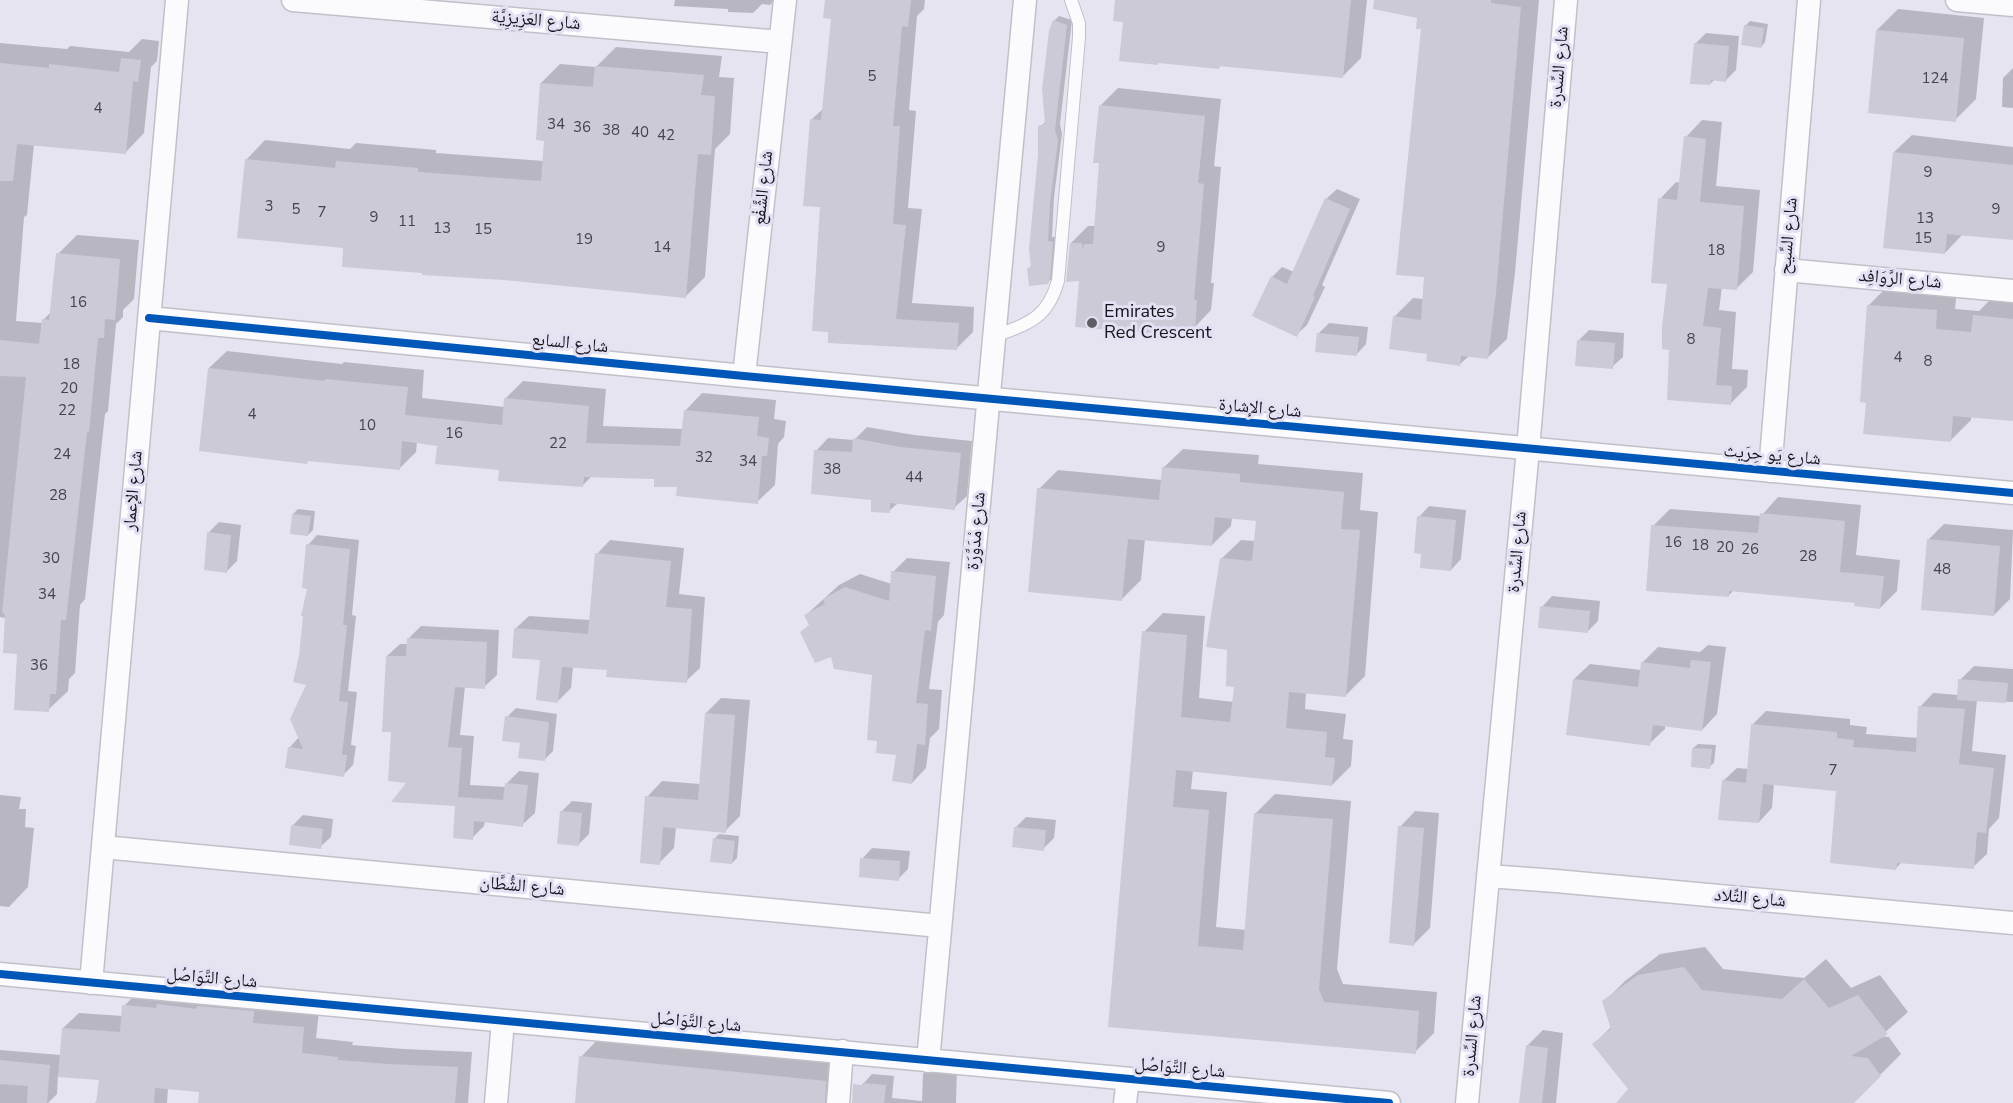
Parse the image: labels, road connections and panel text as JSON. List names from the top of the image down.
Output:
{
  "streets": {
    "street": [
      "شارع العَزِيزِيَّة",
      "شارع السِّدرة",
      "شارع الشَّفْع",
      "شارع السِّيح",
      "شارع الرَّوَافِد",
      "شارع السابع",
      "شارع الإشارة",
      "شارع يَو حِرَيث",
      "شارع الإعمار",
      "شارع مْدَوَّرَة",
      "شارع الشُّطَّان",
      "شارع التِّلاد",
      "شارع التَّوَاصُل"
    ]
  },
  "crossings": [
    ["شارع العَزِيزِيَّة", "شارع الشَّفْع"],
    ["شارع السِّدرة", "شارع الإشارة"],
    ["شارع السِّدرة", "شارع يَو حِرَيث"],
    ["شارع السِّدرة", "شارع التِّلاد"],
    ["شارع الشَّفْع", "شارع السابع"],
    ["شارع السِّيح", "شارع الرَّوَافِد"],
    ["شارع السِّيح", "شارع يَو حِرَيث"],
    ["شارع السابع", "شارع الإشارة"],
    ["شارع السابع", "شارع الإعمار"],
    ["شارع السابع", "شارع مْدَوَّرَة"],
    ["شارع الإشارة", "شارع يَو حِرَيث"],
    ["شارع الإشارة", "شارع مْدَوَّرَة"],
    ["شارع الإعمار", "شارع الشُّطَّان"],
    ["شارع الإعمار", "شارع التَّوَاصُل"],
    ["شارع مْدَوَّرَة", "شارع الشُّطَّان"],
    ["شارع مْدَوَّرَة", "شارع التَّوَاصُل"]
  ],
  "places": ["Emirates Red Crescent"],
  "house_numbers": [
    "5",
    "124",
    "4",
    "34",
    "36",
    "38",
    "40",
    "42",
    "9",
    "3",
    "5",
    "9",
    "7",
    "9",
    "13",
    "11",
    "13",
    "15",
    "15",
    "19",
    "14",
    "9",
    "18",
    "16",
    "8",
    "4",
    "8",
    "18",
    "20",
    "22",
    "4",
    "10",
    "16",
    "22",
    "24",
    "32",
    "34",
    "38",
    "44",
    "28",
    "16",
    "18",
    "20",
    "26",
    "28",
    "30",
    "48",
    "34",
    "36",
    "7"
  ]
}
